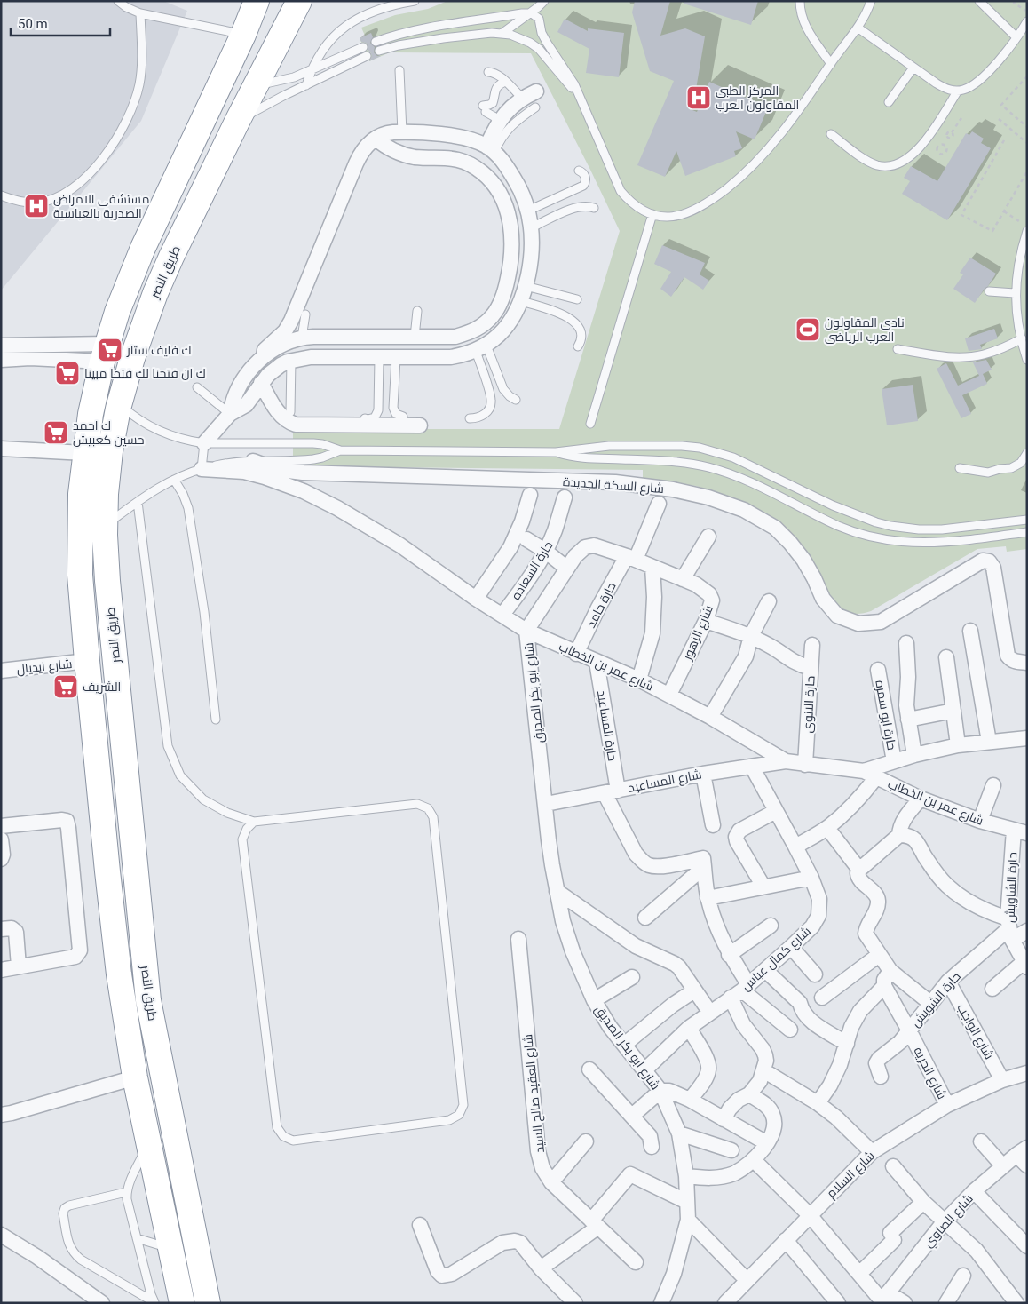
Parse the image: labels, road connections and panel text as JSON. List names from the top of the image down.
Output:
{
  "streets": {
    "highway": ["طريق النصر"],
    "street": [
      "شارع السكة الجديدة",
      "حارة السعاده",
      "حارة حامد",
      "شارع الزهور",
      "شارع ايديال",
      "شارع عمر بن الخطاب",
      "شارع ابو بكر الصديق",
      "حارة الانوى",
      "حارة ابو سمره",
      "حارة المساعيد",
      "شارع المساعيد",
      "حارة الشاويش",
      "شارع كمال عباس",
      "حارة الشويش",
      "شارع الواجب",
      "شارع الحريه",
      "شارع العقيد صالح السيد",
      "شارع السلام",
      "شارع الصاوي"
    ]
  },
  "crossings": [
    ["حارة السعاده", "شارع عمر بن الخطاب"],
    ["حارة حامد", "شارع الزهور"],
    ["حارة حامد", "شارع عمر بن الخطاب"],
    ["شارع الزهور", "شارع عمر بن الخطاب"],
    ["شارع الزهور", "شارع ابو بكر الصديق"],
    ["شارع عمر بن الخطاب", "شارع ابو بكر الصديق"],
    ["شارع عمر بن الخطاب", "حارة الانوى"],
    ["شارع عمر بن الخطاب", "حارة المساعيد"],
    ["شارع عمر بن الخطاب", "شارع المساعيد"],
    ["شارع عمر بن الخطاب", "حارة الشاويش"],
    ["شارع ابو بكر الصديق", "شارع المساعيد"],
    ["شارع ابو بكر الصديق", "شارع كمال عباس"],
    ["حارة المساعيد", "شارع المساعيد"],
    ["شارع المساعيد", "شارع كمال عباس"],
    ["حارة الشاويش", "حارة الشويش"],
    ["حارة الشويش", "شارع الواجب"],
    ["حارة الشويش", "شارع الحريه"],
    ["شارع الواجب", "شارع السلام"],
    ["شارع الحريه", "شارع السلام"]
  ],
  "places": {
    "hospital": ["المركز الطبى المقاولون العرب", "مستشفى الامراض الصدرية بالعباسية"],
    "sports": ["نادى المقاولون العرب الرياضى"],
    "supermarket": [
      "ك فايف ستار",
      "ك ان فتحنا لك فتحا مبينا",
      "ك احمد حسين كعبيش",
      "الشريف"
    ]
  },
  "scale_bar": "50 m"
}
